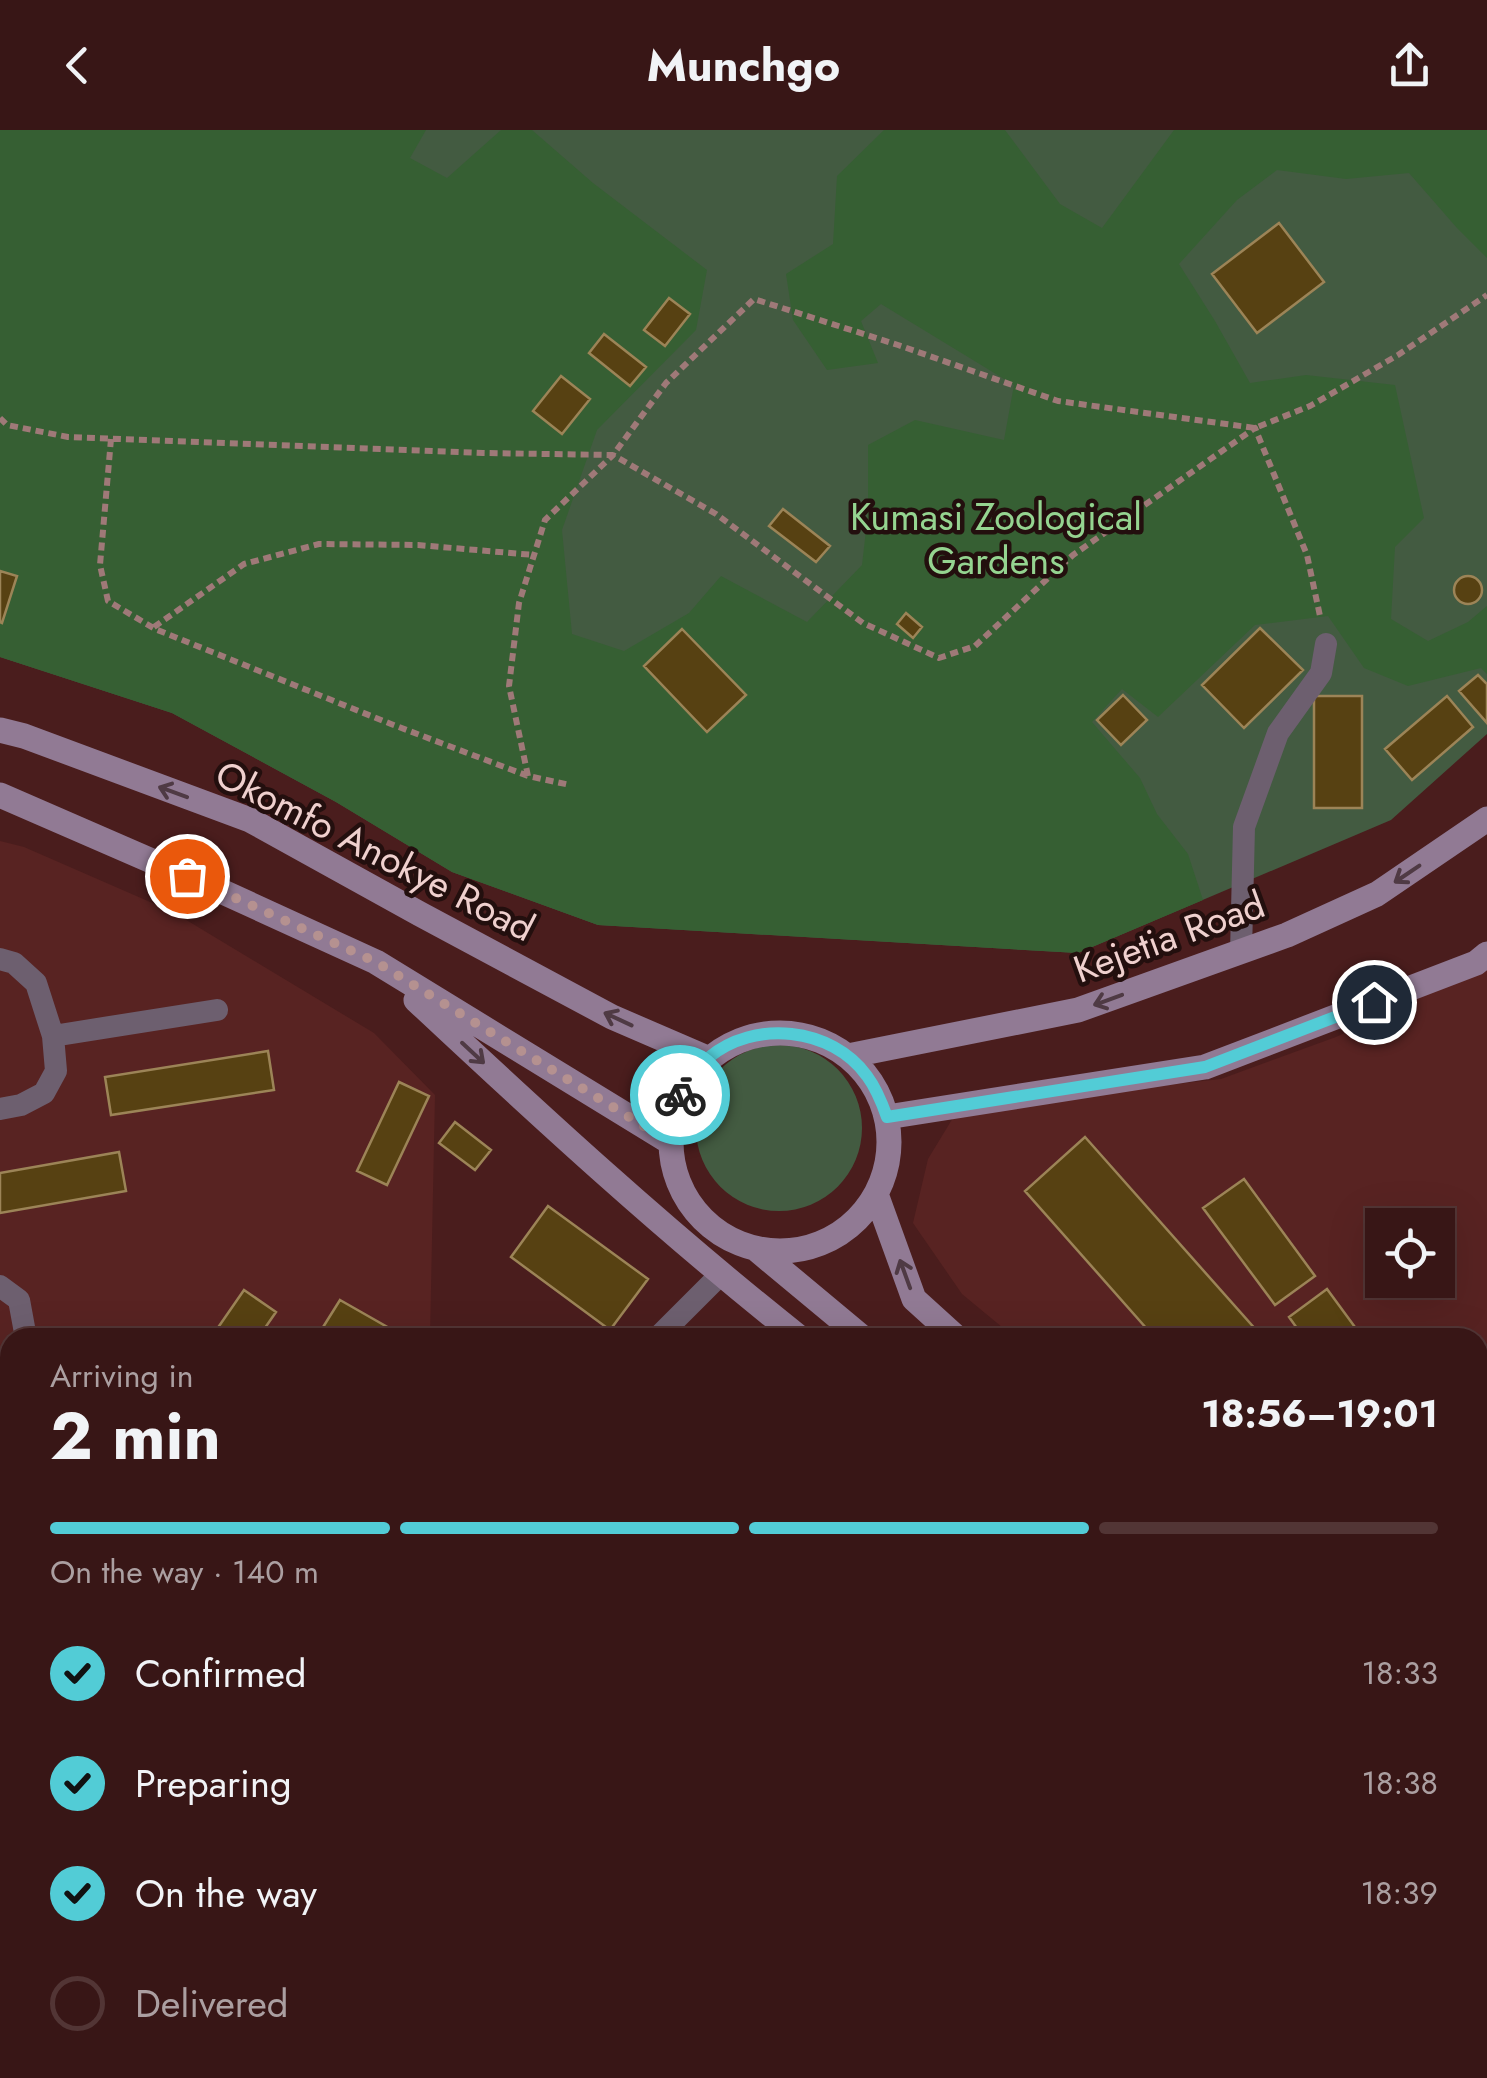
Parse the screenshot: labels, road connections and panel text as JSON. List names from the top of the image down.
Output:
{
  "streets": {
    "main road": ["Okomfo Anokye Road", "Kejetia Road"]
  },
  "crossings": [
    ["Okomfo Anokye Road", "Kejetia Road"]
  ],
  "parks": ["Kumasi Zoological Gardens"],
  "page": {
    "header": "Munchgo",
    "heading": ["2 min", "Arriving in", "18:56–19:01"],
    "bar": "On the way · 140 m",
    "list": [
      ["Confirmed", "18:33"],
      ["Preparing", "18:38"],
      ["On the way", "18:39"],
      "Delivered"
    ]
  }
}
